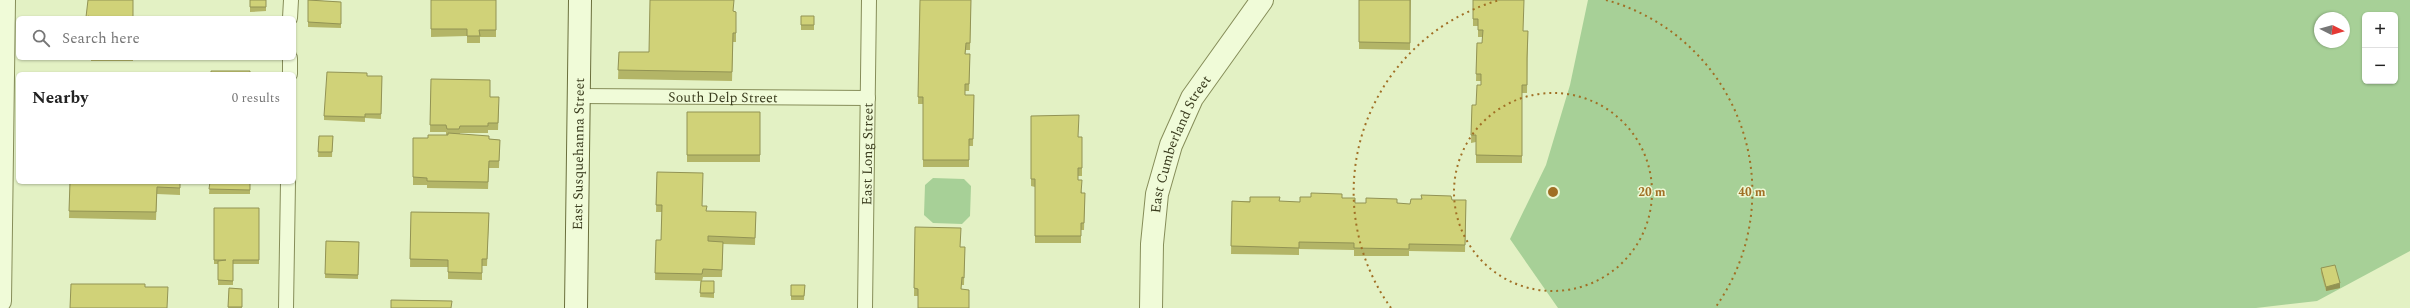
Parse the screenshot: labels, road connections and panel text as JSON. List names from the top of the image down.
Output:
{
  "streets": {
    "street": ["East Cumberland Street", "East Susquehanna Street"],
    "lane": ["South Delp Street", "East Long Street"]
  },
  "crossings": [
    ["South Delp Street", "East Susquehanna Street"],
    ["South Delp Street", "East Long Street"]
  ],
  "north": "right",
  "page": {
    "map_buttons": ["+", "−"],
    "search": "Search here",
    "heading": ["Nearby", "0 results"]
  },
  "rings": ["20 m", "40 m"]
}
